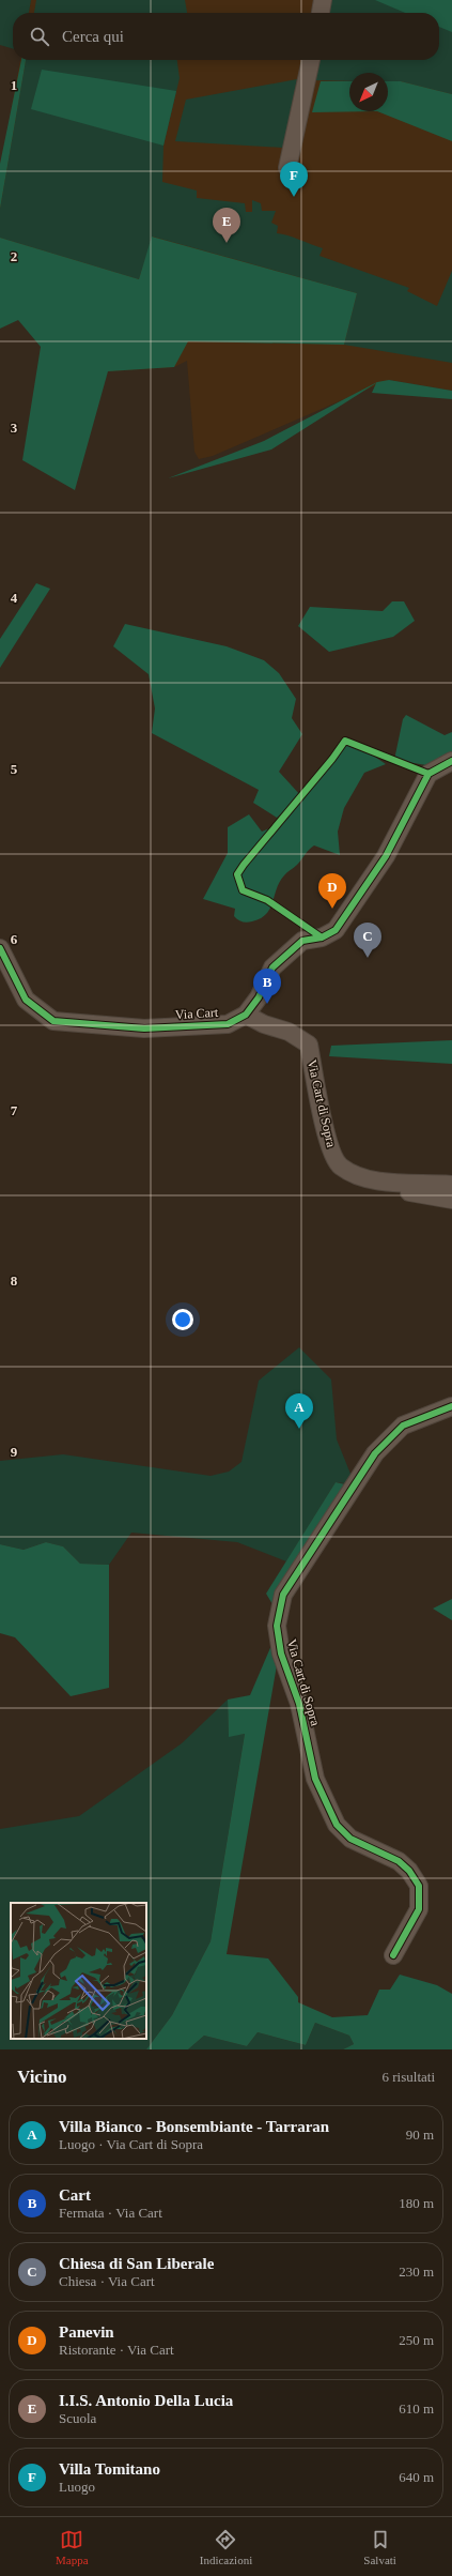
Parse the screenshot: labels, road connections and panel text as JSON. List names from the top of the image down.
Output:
{
  "streets": {
    "street": ["Via Cart", "Via Cart di Sopra"]
  },
  "crossings": [
    ["Via Cart", "Via Cart di Sopra"]
  ],
  "north": "bottom left",
  "page": {
    "search": "Cerca qui",
    "pins": [
      "F",
      "E",
      "D",
      "C",
      "B",
      "A"
    ],
    "heading": ["Vicino", "6 risultati"],
    "list": [
      {
        "mark": "A",
        "name": "Villa Bianco - Bonsembiante - Tarraran",
        "note": "Luogo · Via Cart di Sopra",
        "value": "90 m"
      },
      {
        "mark": "B",
        "name": "Cart",
        "note": "Fermata · Via Cart",
        "value": "180 m"
      },
      {
        "mark": "C",
        "name": "Chiesa di San Liberale",
        "note": "Chiesa · Via Cart",
        "value": "230 m"
      },
      {
        "mark": "D",
        "name": "Panevin",
        "note": "Ristorante · Via Cart",
        "value": "250 m"
      },
      {
        "mark": "E",
        "name": "I.I.S. Antonio Della Lucia",
        "note": "Scuola",
        "value": "610 m"
      },
      {
        "mark": "F",
        "name": "Villa Tomitano",
        "note": "Luogo",
        "value": "640 m"
      }
    ],
    "nav": ["Mappa", "Indicazioni", "Salvati"]
  },
  "grid": {
    "rows": [
      "1",
      "2",
      "3",
      "4",
      "5",
      "6",
      "7",
      "8",
      "9"
    ]
  }
}
